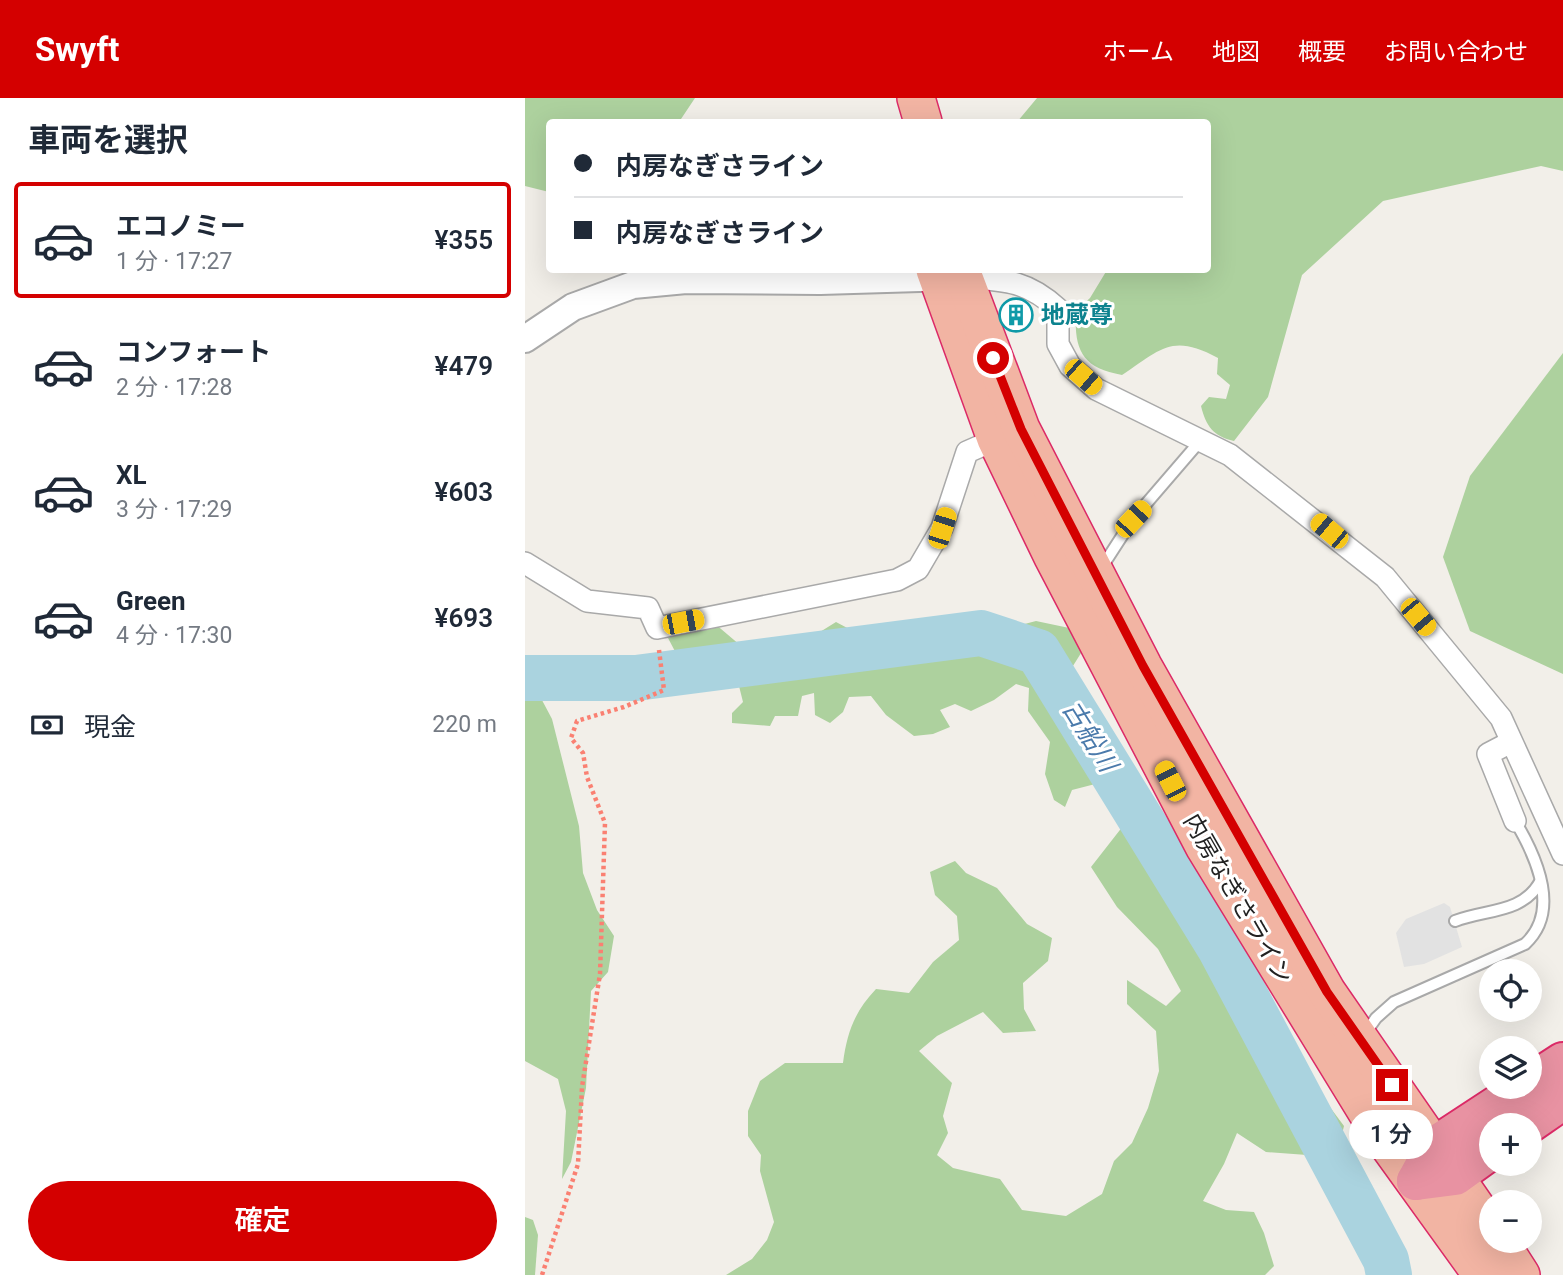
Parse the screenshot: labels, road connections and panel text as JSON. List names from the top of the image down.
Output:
{
  "streets": {
    "highway": ["内房なぎさライン"]
  },
  "water": ["古船川"],
  "places": {
    "building": ["地蔵尊"]
  },
  "page": {
    "header": "Swyft",
    "nav": [
      "ホーム",
      "地図",
      "概要",
      "お問い合わせ"
    ],
    "heading": "車両を選択",
    "banner": ["内房なぎさライン", "内房なぎさライン"],
    "list": [
      {
        "name": "エコノミー",
        "note": "1 分 · 17:27",
        "value": "¥355"
      },
      {
        "name": "コンフォート",
        "note": "2 分 · 17:28",
        "value": "¥479"
      },
      {
        "name": "XL",
        "note": "3 分 · 17:29",
        "value": "¥603"
      },
      {
        "name": "Green",
        "note": "4 分 · 17:30",
        "value": "¥693"
      }
    ],
    "pay": ["現金", "220 m"],
    "map_buttons": ["+", "−"],
    "bubble": "1 分",
    "buttons": "確定"
  }
}
